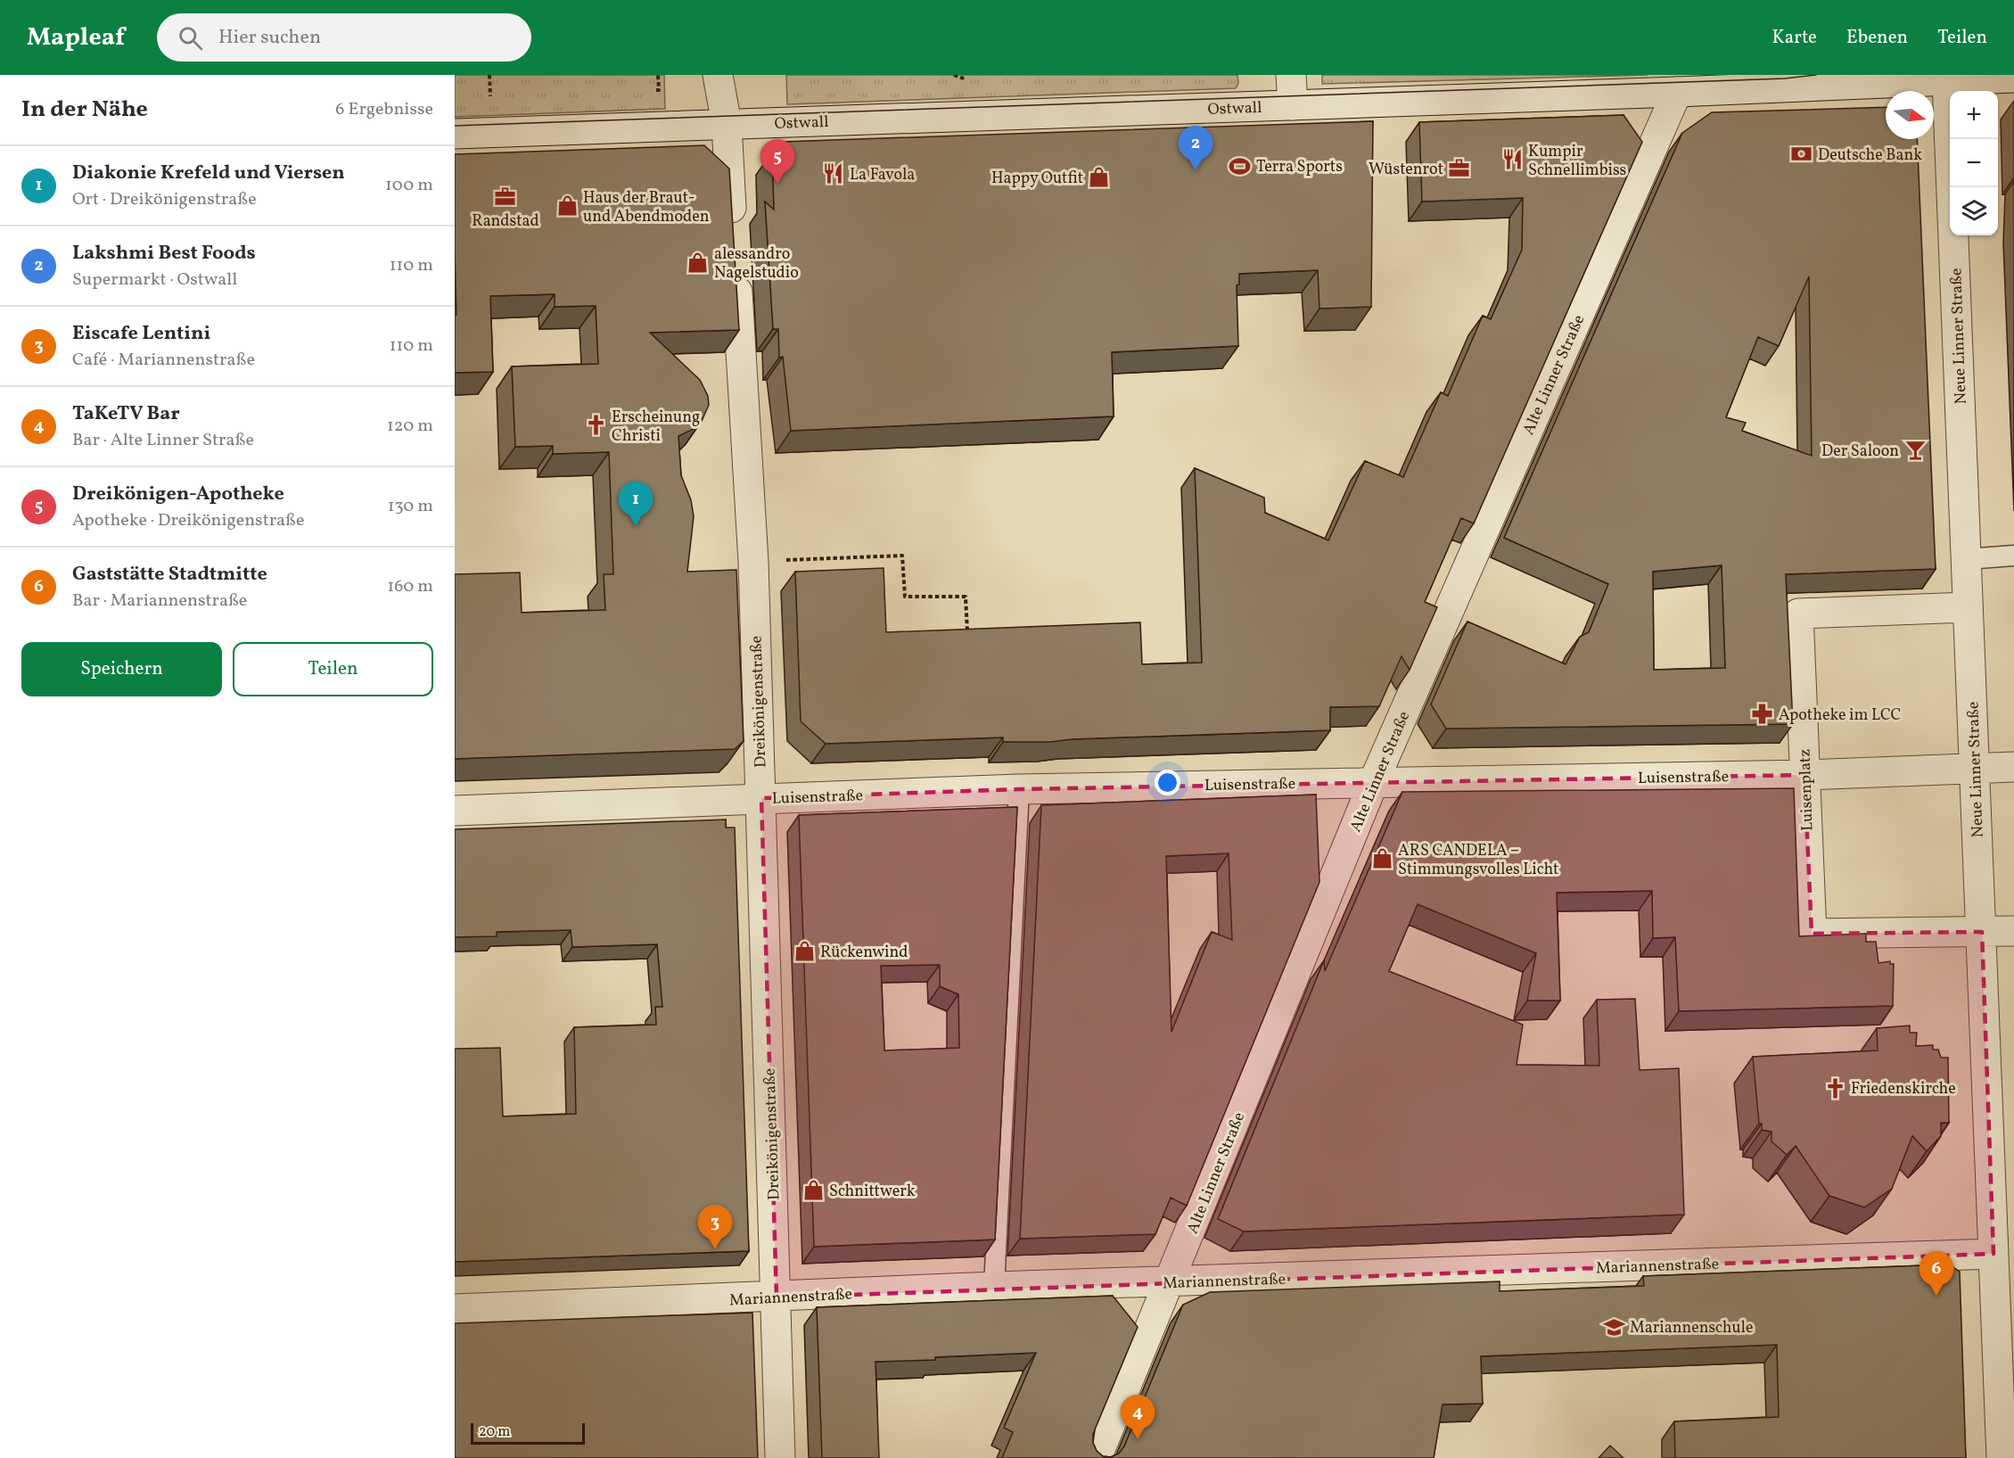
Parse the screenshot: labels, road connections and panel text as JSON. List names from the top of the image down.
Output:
{
  "streets": {
    "street": [
      "Ostwall",
      "Neue Linner Straße",
      "Alte Linner Straße",
      "Dreikönigenstraße",
      "Luisenstraße",
      "Luisenplatz",
      "Mariannenstraße"
    ]
  },
  "crossings": [
    ["Ostwall", "Neue Linner Straße"],
    ["Ostwall", "Alte Linner Straße"],
    ["Neue Linner Straße", "Luisenstraße"],
    ["Neue Linner Straße", "Luisenplatz"],
    ["Neue Linner Straße", "Mariannenstraße"],
    ["Alte Linner Straße", "Luisenstraße"],
    ["Alte Linner Straße", "Mariannenstraße"],
    ["Dreikönigenstraße", "Luisenstraße"],
    ["Dreikönigenstraße", "Mariannenstraße"],
    ["Luisenstraße", "Luisenplatz"]
  ],
  "places": {
    "bank": ["Deutsche Bank"],
    "restaurant": ["Kumpir Schnellimbiss", "La Favola"],
    "sports": ["Terra Sports"],
    "office": ["Wüstenrot", "Randstad"],
    "shop": [
      "Happy Outfit",
      "Haus der Braut- und Abendmoden",
      "alessandro Nagelstudio",
      "ARS CANDELA – Stimmungsvolles Licht",
      "Rückenwind",
      "Schnittwerk"
    ],
    "church": ["Erscheinung Christi", "Friedenskirche"],
    "bar": ["Der Saloon"],
    "pharmacy": ["Apotheke im LCC"],
    "school or university": ["Mariannenschule"]
  },
  "scale_bar": "20 m",
  "north": "right",
  "page": {
    "header": "Mapleaf",
    "search": "Hier suchen",
    "nav": ["Karte", "Ebenen", "Teilen"],
    "heading": ["In der Nähe", "6 Ergebnisse"],
    "map_buttons": ["+", "−"],
    "pins": [
      "2",
      "5",
      "1",
      "3",
      "6",
      "4"
    ],
    "list": [
      {
        "mark": "1",
        "name": "Diakonie Krefeld und Viersen",
        "note": "Ort · Dreikönigenstraße",
        "value": "100 m"
      },
      {
        "mark": "2",
        "name": "Lakshmi Best Foods",
        "note": "Supermarkt · Ostwall",
        "value": "110 m"
      },
      {
        "mark": "3",
        "name": "Eiscafe Lentini",
        "note": "Café · Mariannenstraße",
        "value": "110 m"
      },
      {
        "mark": "4",
        "name": "TaKeTV Bar",
        "note": "Bar · Alte Linner Straße",
        "value": "120 m"
      },
      {
        "mark": "5",
        "name": "Dreikönigen-Apotheke",
        "note": "Apotheke · Dreikönigenstraße",
        "value": "130 m"
      },
      {
        "mark": "6",
        "name": "Gaststätte Stadtmitte",
        "note": "Bar · Mariannenstraße",
        "value": "160 m"
      }
    ],
    "buttons": ["Speichern", "Teilen"],
    "scale": "20 m"
  }
}
